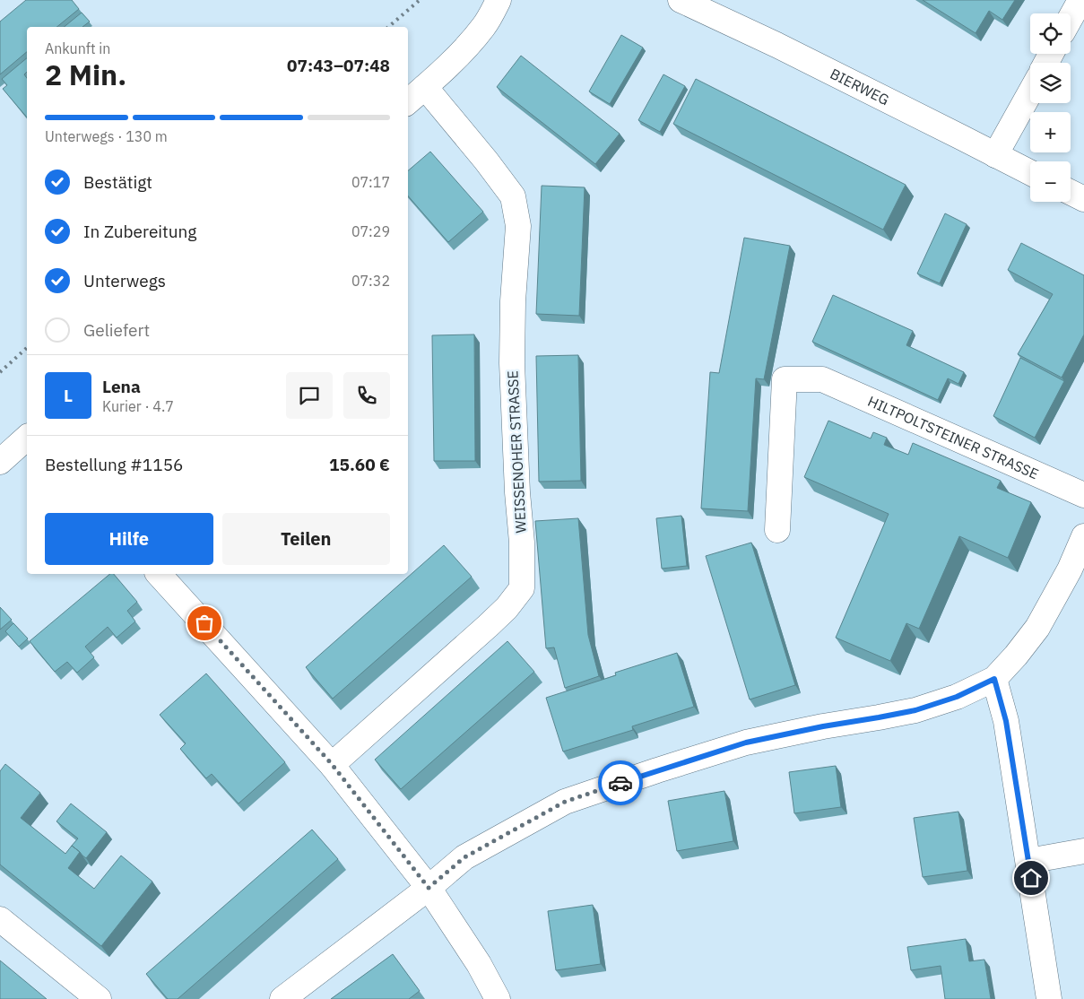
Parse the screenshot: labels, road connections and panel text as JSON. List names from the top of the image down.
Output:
{
  "streets": {
    "street": ["BIERWEG", "HILTPOLTSTEINER STRASSE", "WEISSENOHER STRASSE"]
  },
  "page": {
    "map_buttons": ["+", "−"],
    "heading": ["2 Min.", "Ankunft in", "07:43–07:48"],
    "panel": [
      "Lena",
      "Kurier · 4.7",
      "Bestellung #1156",
      "15.60 €"
    ],
    "bar": "Unterwegs · 130 m",
    "list": [
      ["Bestätigt", "07:17"],
      ["In Zubereitung", "07:29"],
      ["Unterwegs", "07:32"],
      "Geliefert"
    ],
    "round": "L",
    "buttons": ["Hilfe", "Teilen"]
  }
}
